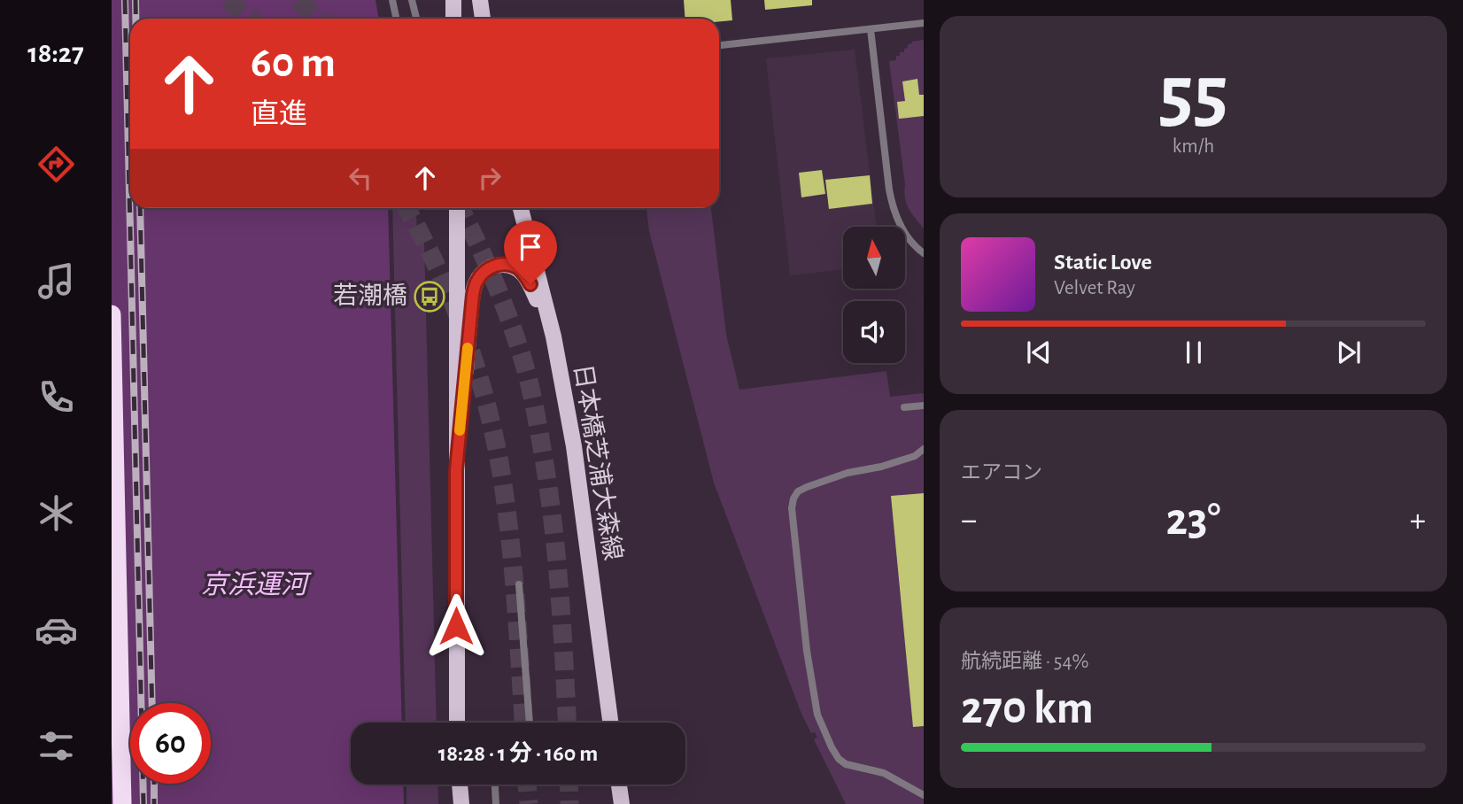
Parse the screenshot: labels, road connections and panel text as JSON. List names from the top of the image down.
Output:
{
  "streets": {
    "main road": ["日本橋芝浦大森線"]
  },
  "water": ["京浜運河"],
  "places": {
    "bus stop": ["若潮橋"]
  },
  "north": "top",
  "page": {
    "tabs": "18:27",
    "tile": [
      ["55", "km/h"],
      "エアコン",
      ["航続距離 · 54%", "270 km"]
    ],
    "turn": ["60 m", "直進"],
    "song": ["Static Love", "Velvet Ray"],
    "heat": ["−", "23°", "+"],
    "limit": "60",
    "trip": "18:28 · 1 分 · 160 m"
  }
}
